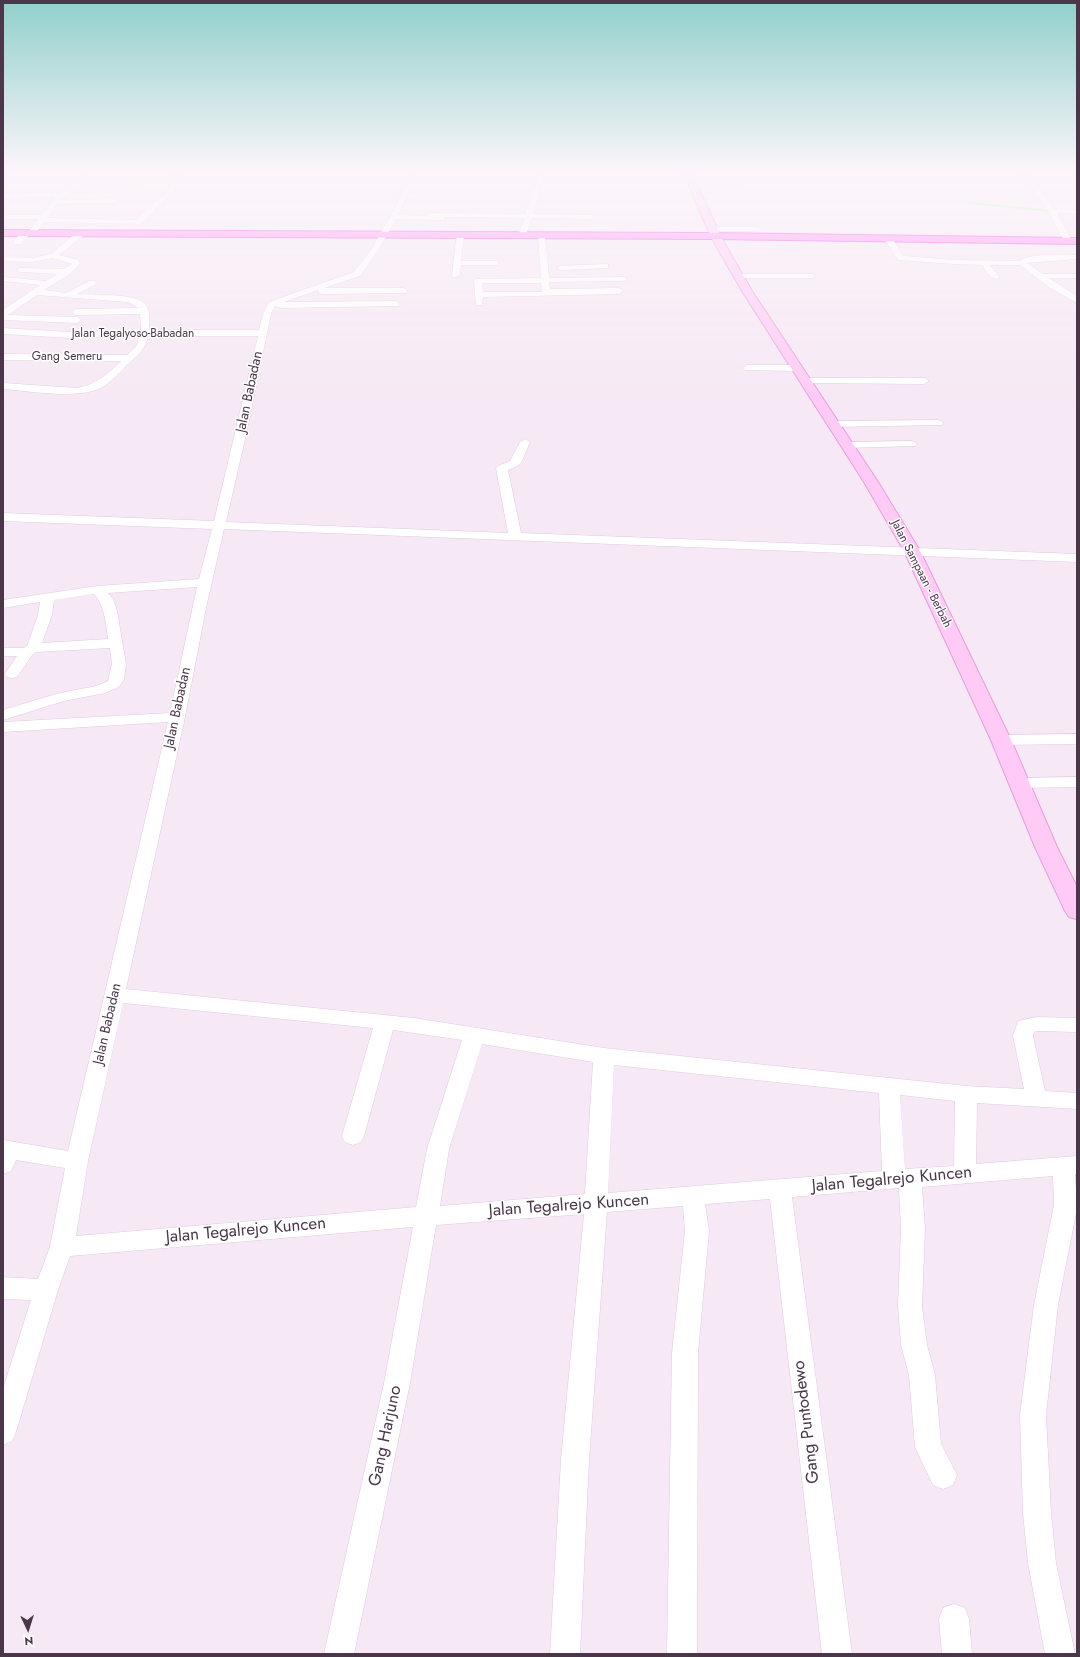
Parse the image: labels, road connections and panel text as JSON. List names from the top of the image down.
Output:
{
  "streets": {
    "main road": ["Jalan Sampaan - Berbah"],
    "street": [
      "Jalan Tegalyoso-Babadan",
      "Gang Semeru",
      "Jalan Babadan",
      "Jalan Tegalrejo Kuncen",
      "Gang Puntodewo",
      "Gang Harjuno"
    ]
  },
  "crossings": [
    ["Jalan Tegalyoso-Babadan", "Jalan Babadan"],
    ["Jalan Babadan", "Jalan Tegalrejo Kuncen"],
    ["Jalan Tegalrejo Kuncen", "Gang Puntodewo"],
    ["Jalan Tegalrejo Kuncen", "Gang Harjuno"]
  ],
  "north": "bottom"
}
